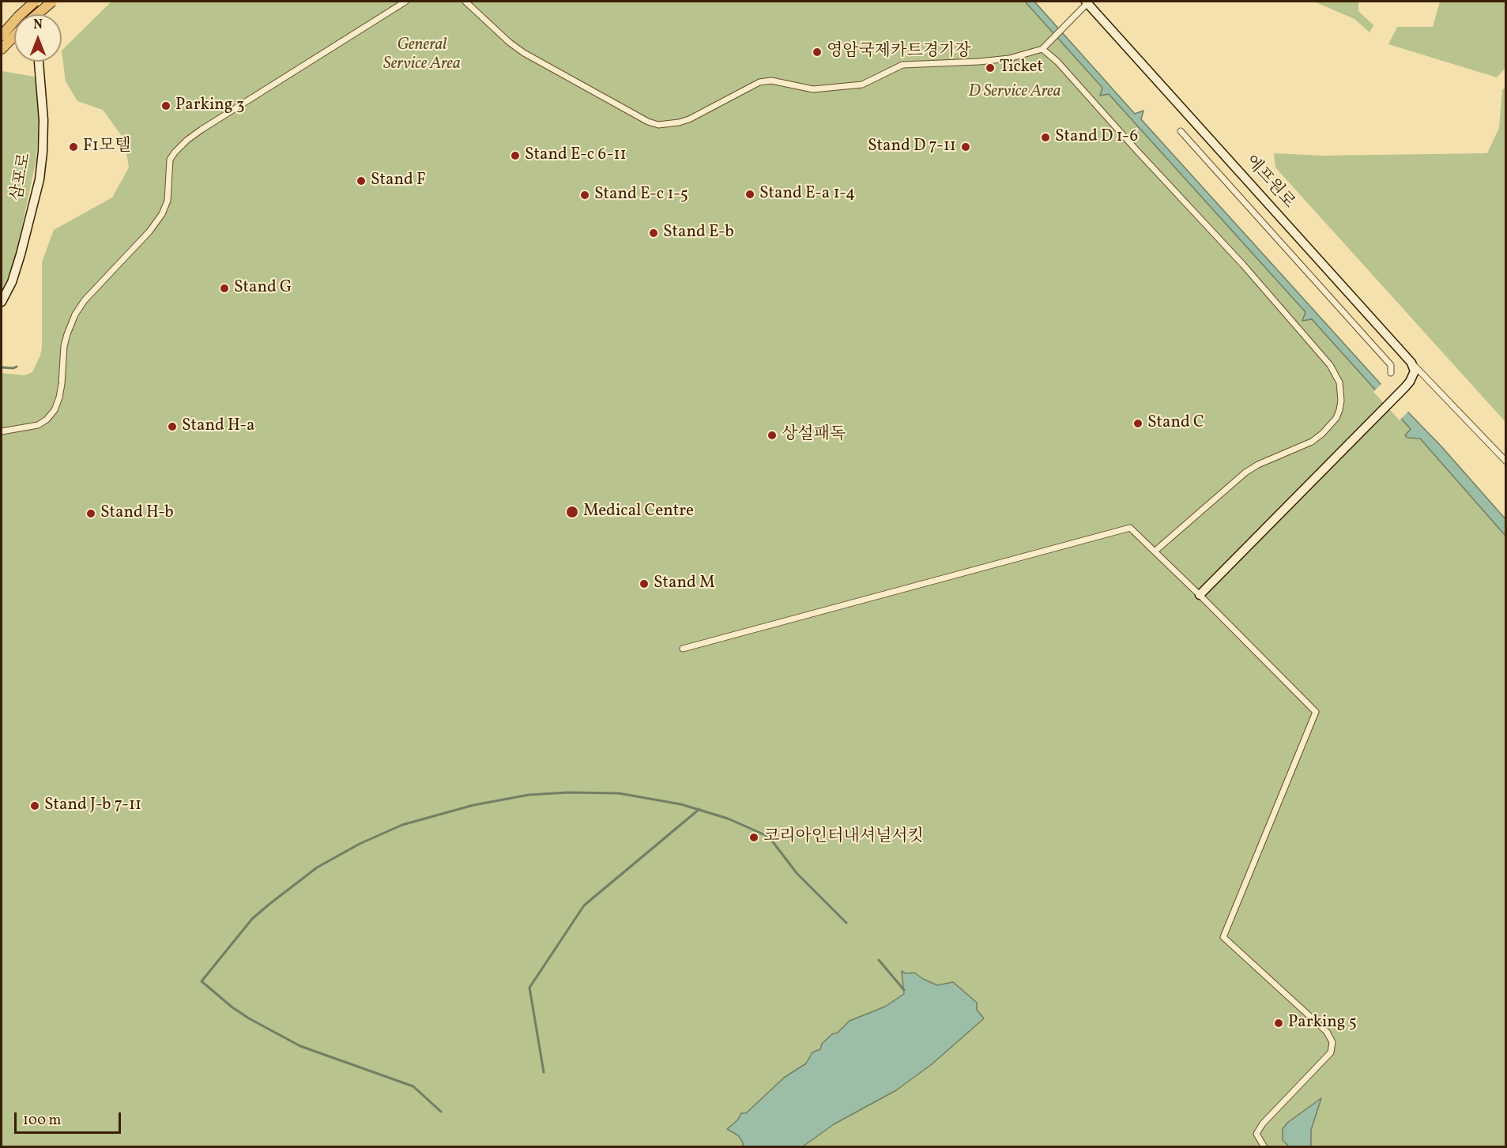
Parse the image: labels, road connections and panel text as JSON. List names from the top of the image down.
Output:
{
  "streets": {
    "street": ["삼포로", "에프원로"]
  },
  "parks": ["General Service Area", "D Service Area"],
  "places": [
    "영암국제카트경기장",
    "Ticket",
    "Parking 3",
    "Stand D 1-6",
    "F1모텔",
    "Stand D 7-11",
    "Stand E-c 6-11",
    "Stand F",
    "Stand E-a 1-4",
    "Stand E-c 1-5",
    "Stand E-b",
    "Stand G",
    "Stand C",
    "Stand H-a",
    "상설패독",
    "Medical Centre",
    "Stand H-b",
    "Stand M",
    "Stand J-b 7-11",
    "코리아인터내셔널서킷",
    "Parking 5"
  ],
  "scale_bar": "100 m",
  "north": "top"
}
